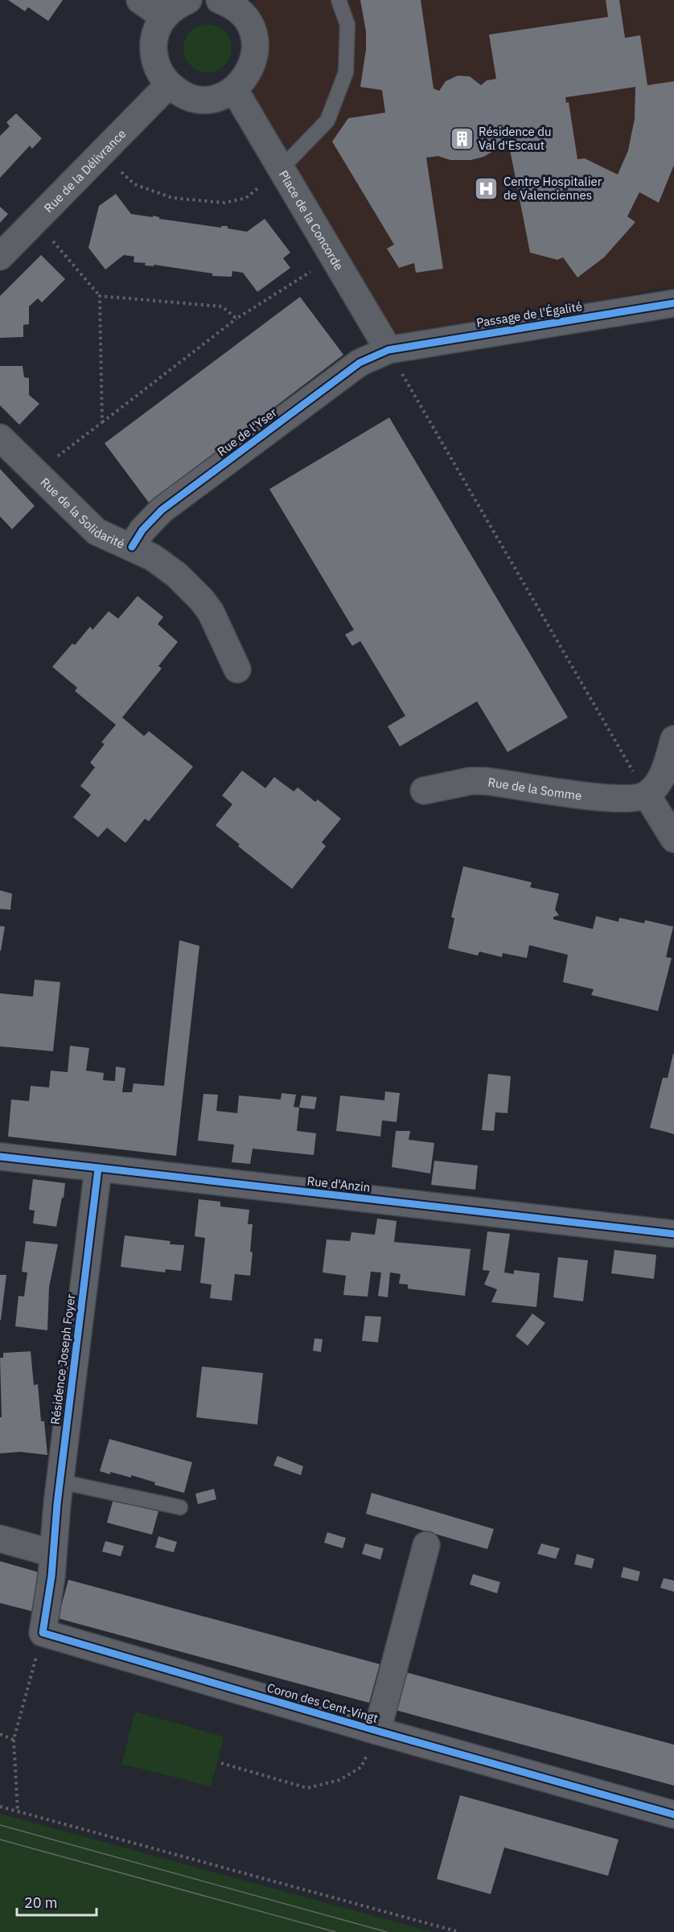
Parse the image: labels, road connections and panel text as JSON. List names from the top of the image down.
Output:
{
  "streets": {
    "street": [
      "Rue de la Délivrance",
      "Place de la Concorde",
      "Passage de l'Égalité",
      "Rue de l'Yser",
      "Rue de la Solidarité",
      "Rue de la Somme",
      "Rue d'Anzin",
      "Résidence Joseph Foyer",
      "Coron des Cent-Vingt"
    ]
  },
  "crossings": [
    ["Place de la Concorde", "Passage de l'Égalité"],
    ["Place de la Concorde", "Rue de l'Yser"],
    ["Passage de l'Égalité", "Rue de l'Yser"],
    ["Rue de l'Yser", "Rue de la Solidarité"],
    ["Rue d'Anzin", "Résidence Joseph Foyer"]
  ],
  "places": {
    "building": ["Résidence du Val d'Escaut"],
    "hospital": ["Centre Hospitalier de Valenciennes"]
  },
  "scale_bar": "20 m"
}
